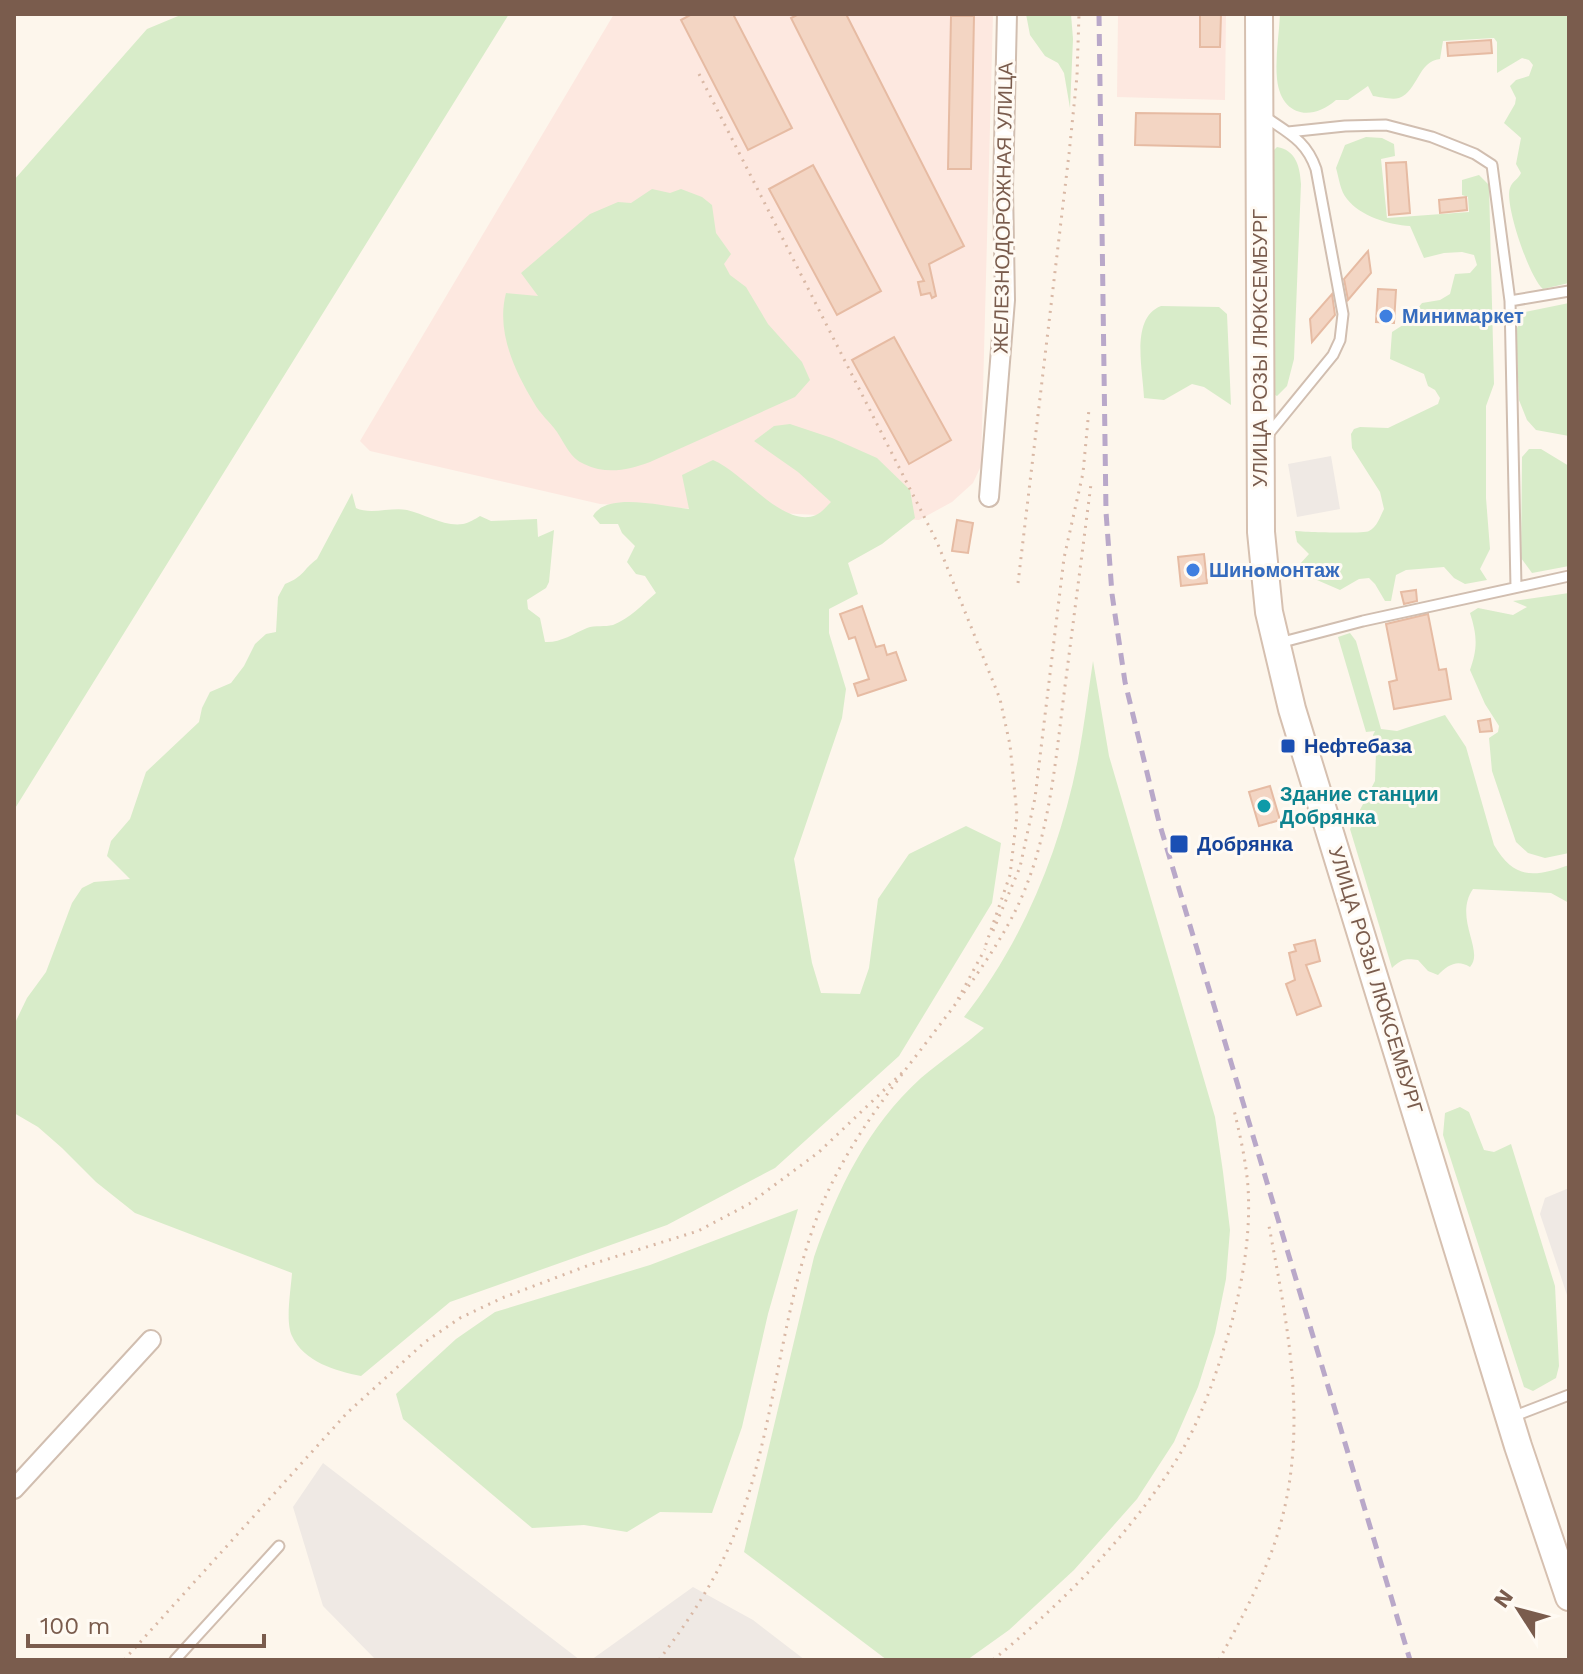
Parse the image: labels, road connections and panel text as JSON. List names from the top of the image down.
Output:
{
  "streets": {
    "street": ["ЖЕЛЕЗНОДОРОЖНАЯ УЛИЦА", "УЛИЦА РОЗЫ ЛЮКСЕМБУРГ"]
  },
  "places": {
    "other": ["Минимаркет", "Шинoмонтаж", "Здание станции Добрянка"],
    "transit": ["Нефтебаза", "Добрянка"]
  },
  "scale_bar": "100 m",
  "north": "top left"
}
